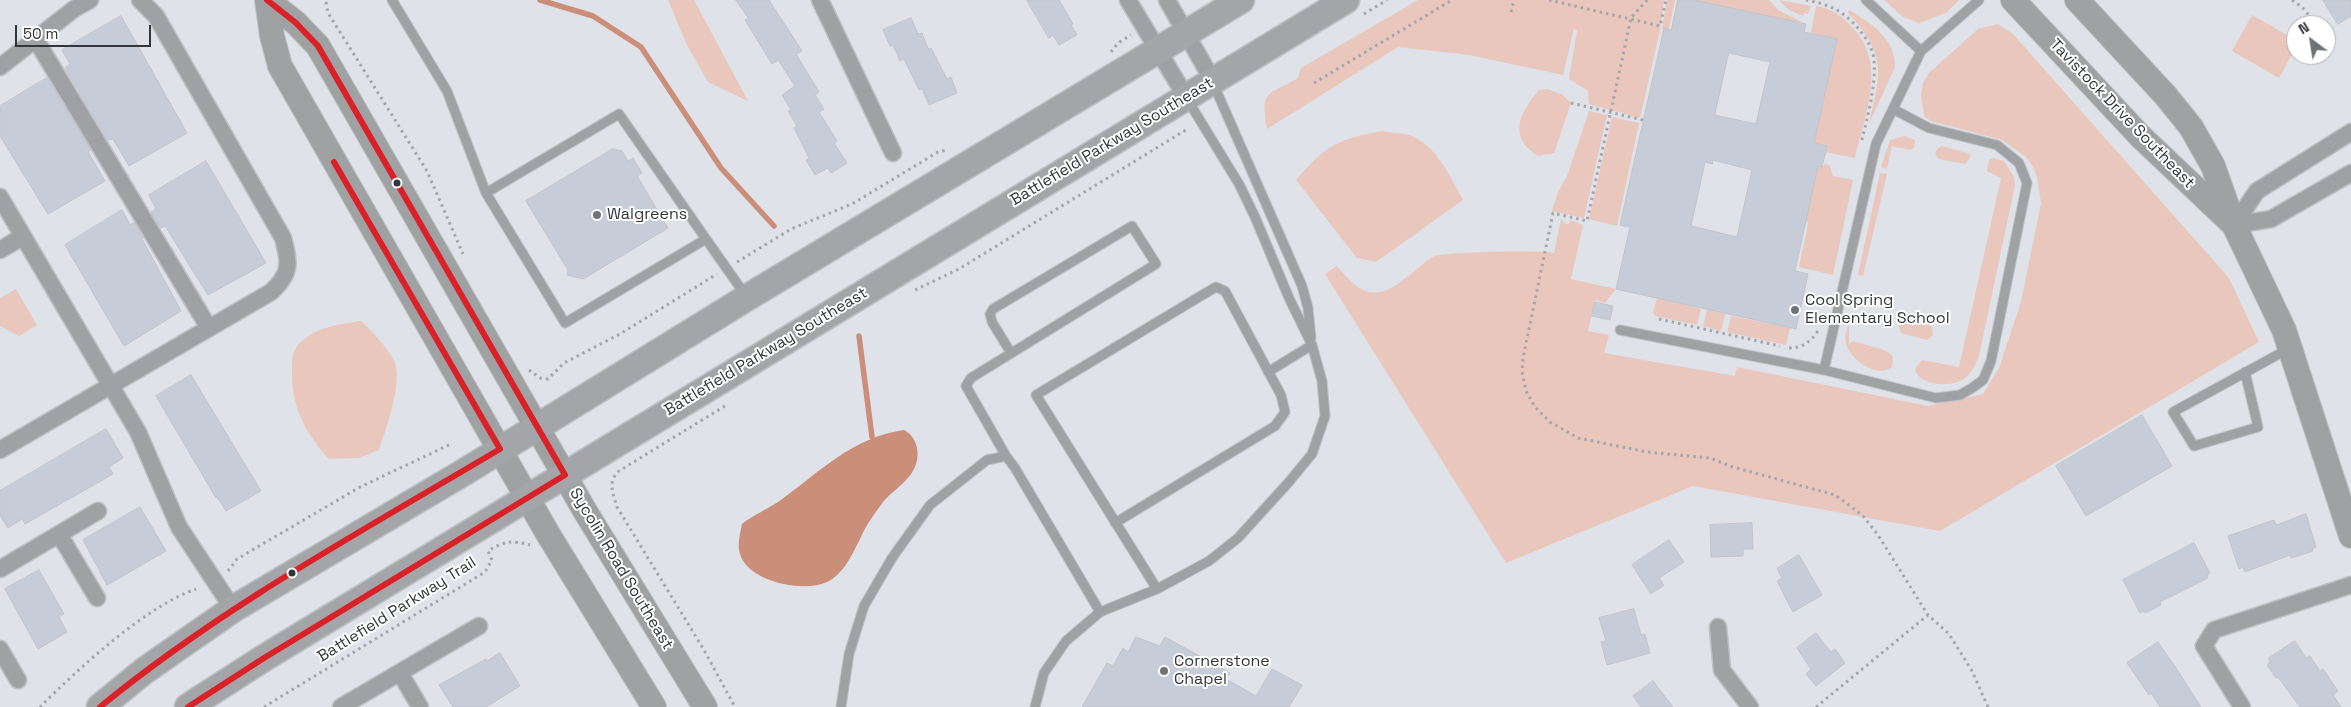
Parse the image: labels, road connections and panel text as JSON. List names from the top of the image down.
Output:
{
  "streets": {
    "main road": ["Tavistock Drive Southeast", "Battlefield Parkway Southeast", "Sycolin Road Southeast"],
    "path": ["Battlefield Parkway Trail"]
  },
  "crossings": [
    ["Battlefield Parkway Southeast", "Sycolin Road Southeast"]
  ],
  "places": ["Walgreens", "Cool Spring Elementary School", "Cornerstone Chapel"],
  "scale_bar": "50 m",
  "north": "top left"
}
